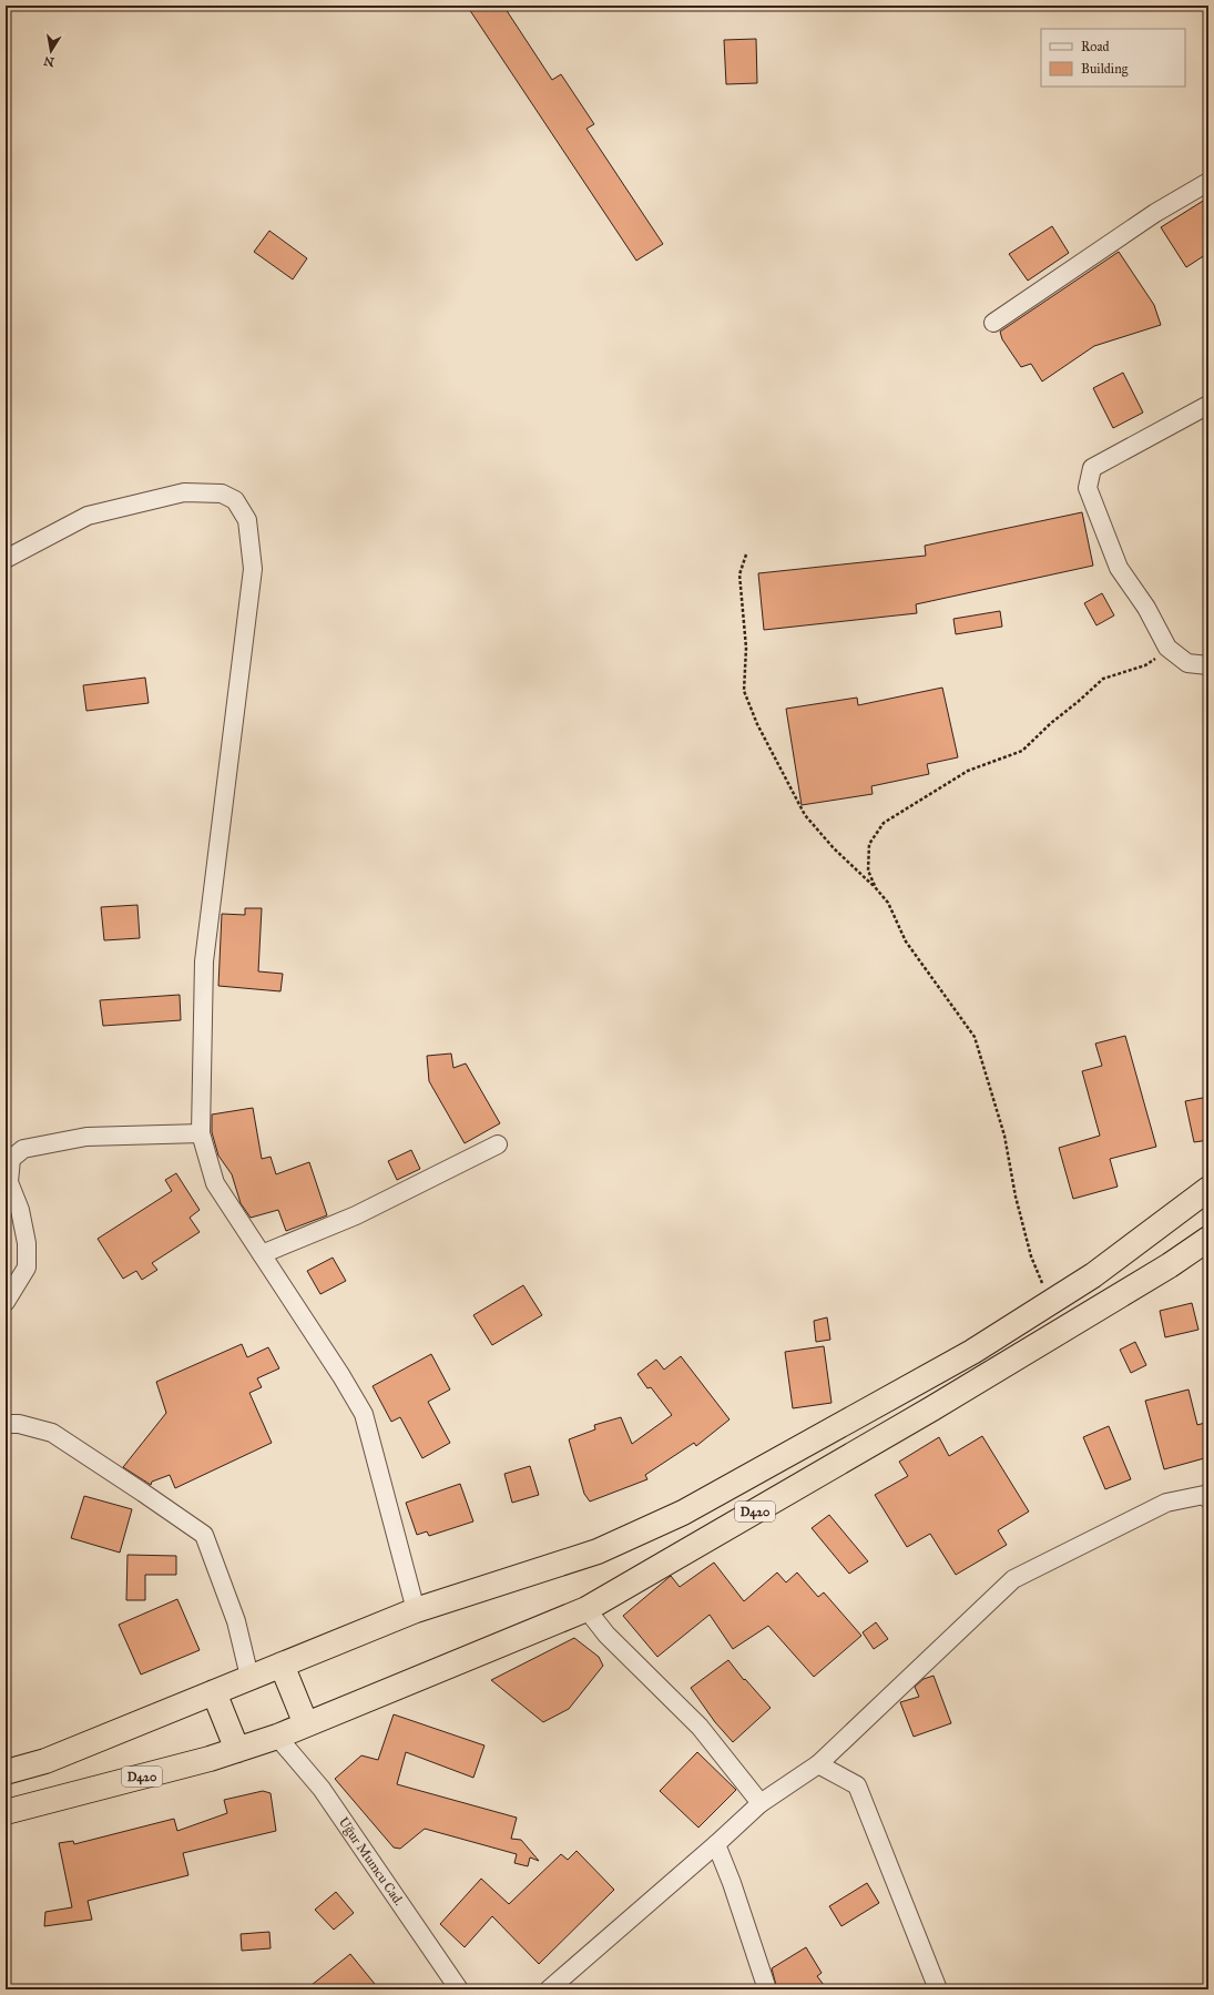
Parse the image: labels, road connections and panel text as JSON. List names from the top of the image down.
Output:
{
  "streets": {
    "highway": ["D420"],
    "street": ["Uğur Mumcu Cad."]
  },
  "crossings": [
    ["D420", "Uğur Mumcu Cad."]
  ],
  "legend": ["Road", "Building"],
  "north": "bottom"
}
